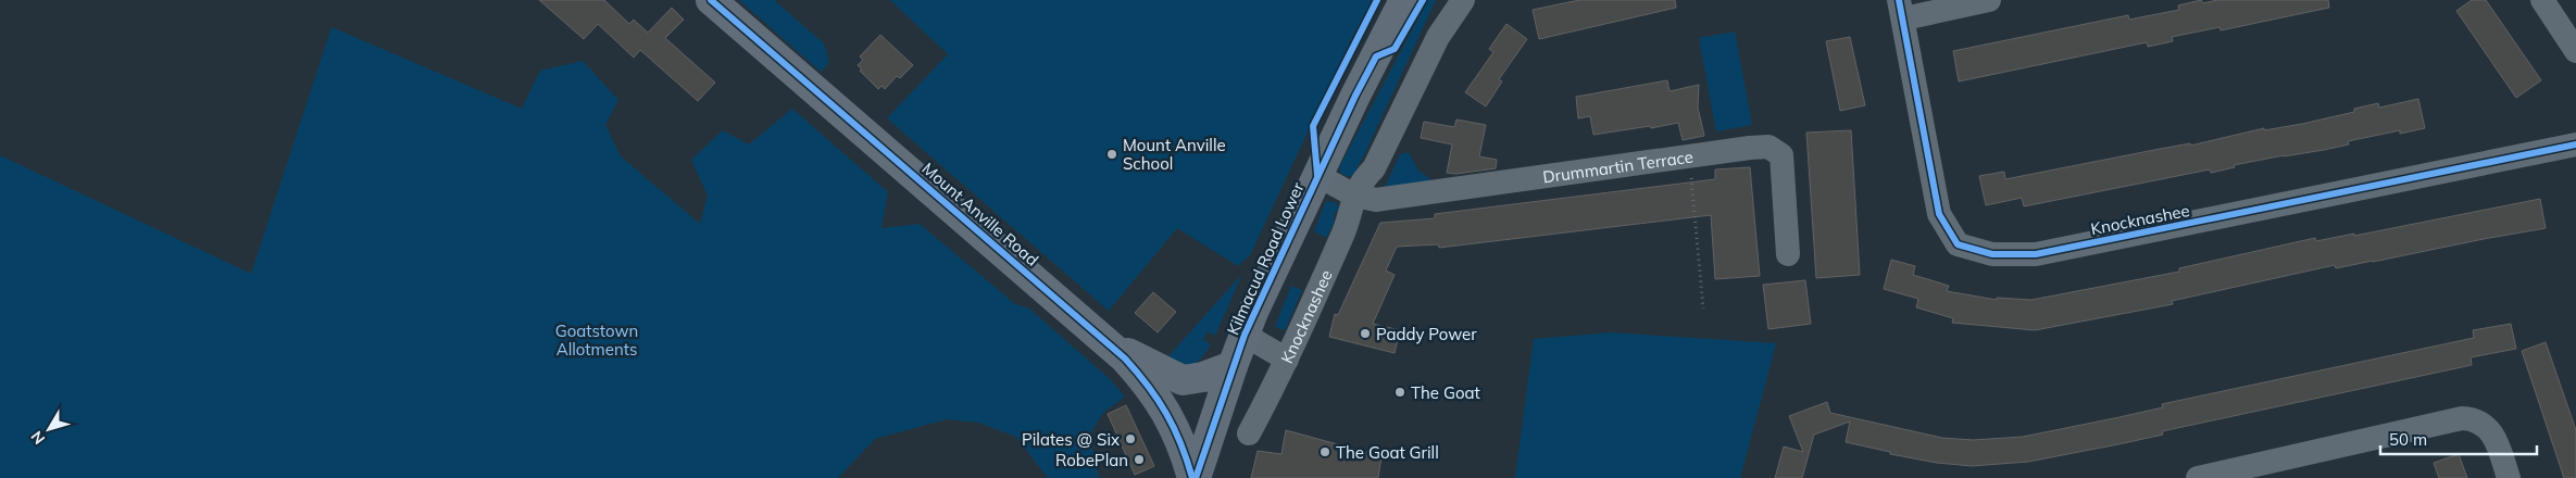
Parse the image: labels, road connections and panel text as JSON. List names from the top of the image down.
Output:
{
  "streets": {
    "main road": ["Mount Anville Road", "Kilmacud Road Lower"],
    "street": ["Drummartin Terrace", "Knocknashee"]
  },
  "crossings": [
    ["Drummartin Terrace", "Knocknashee"],
    ["Mount Anville Road", "Kilmacud Road Lower"]
  ],
  "parks": ["Goatstown Allotments"],
  "places": [
    "Mount Anville School",
    "Paddy Power",
    "The Goat",
    "Pilates @ Six",
    "The Goat Grill",
    "RobePlan"
  ],
  "scale_bar": "50 m",
  "north": "bottom left"
}
